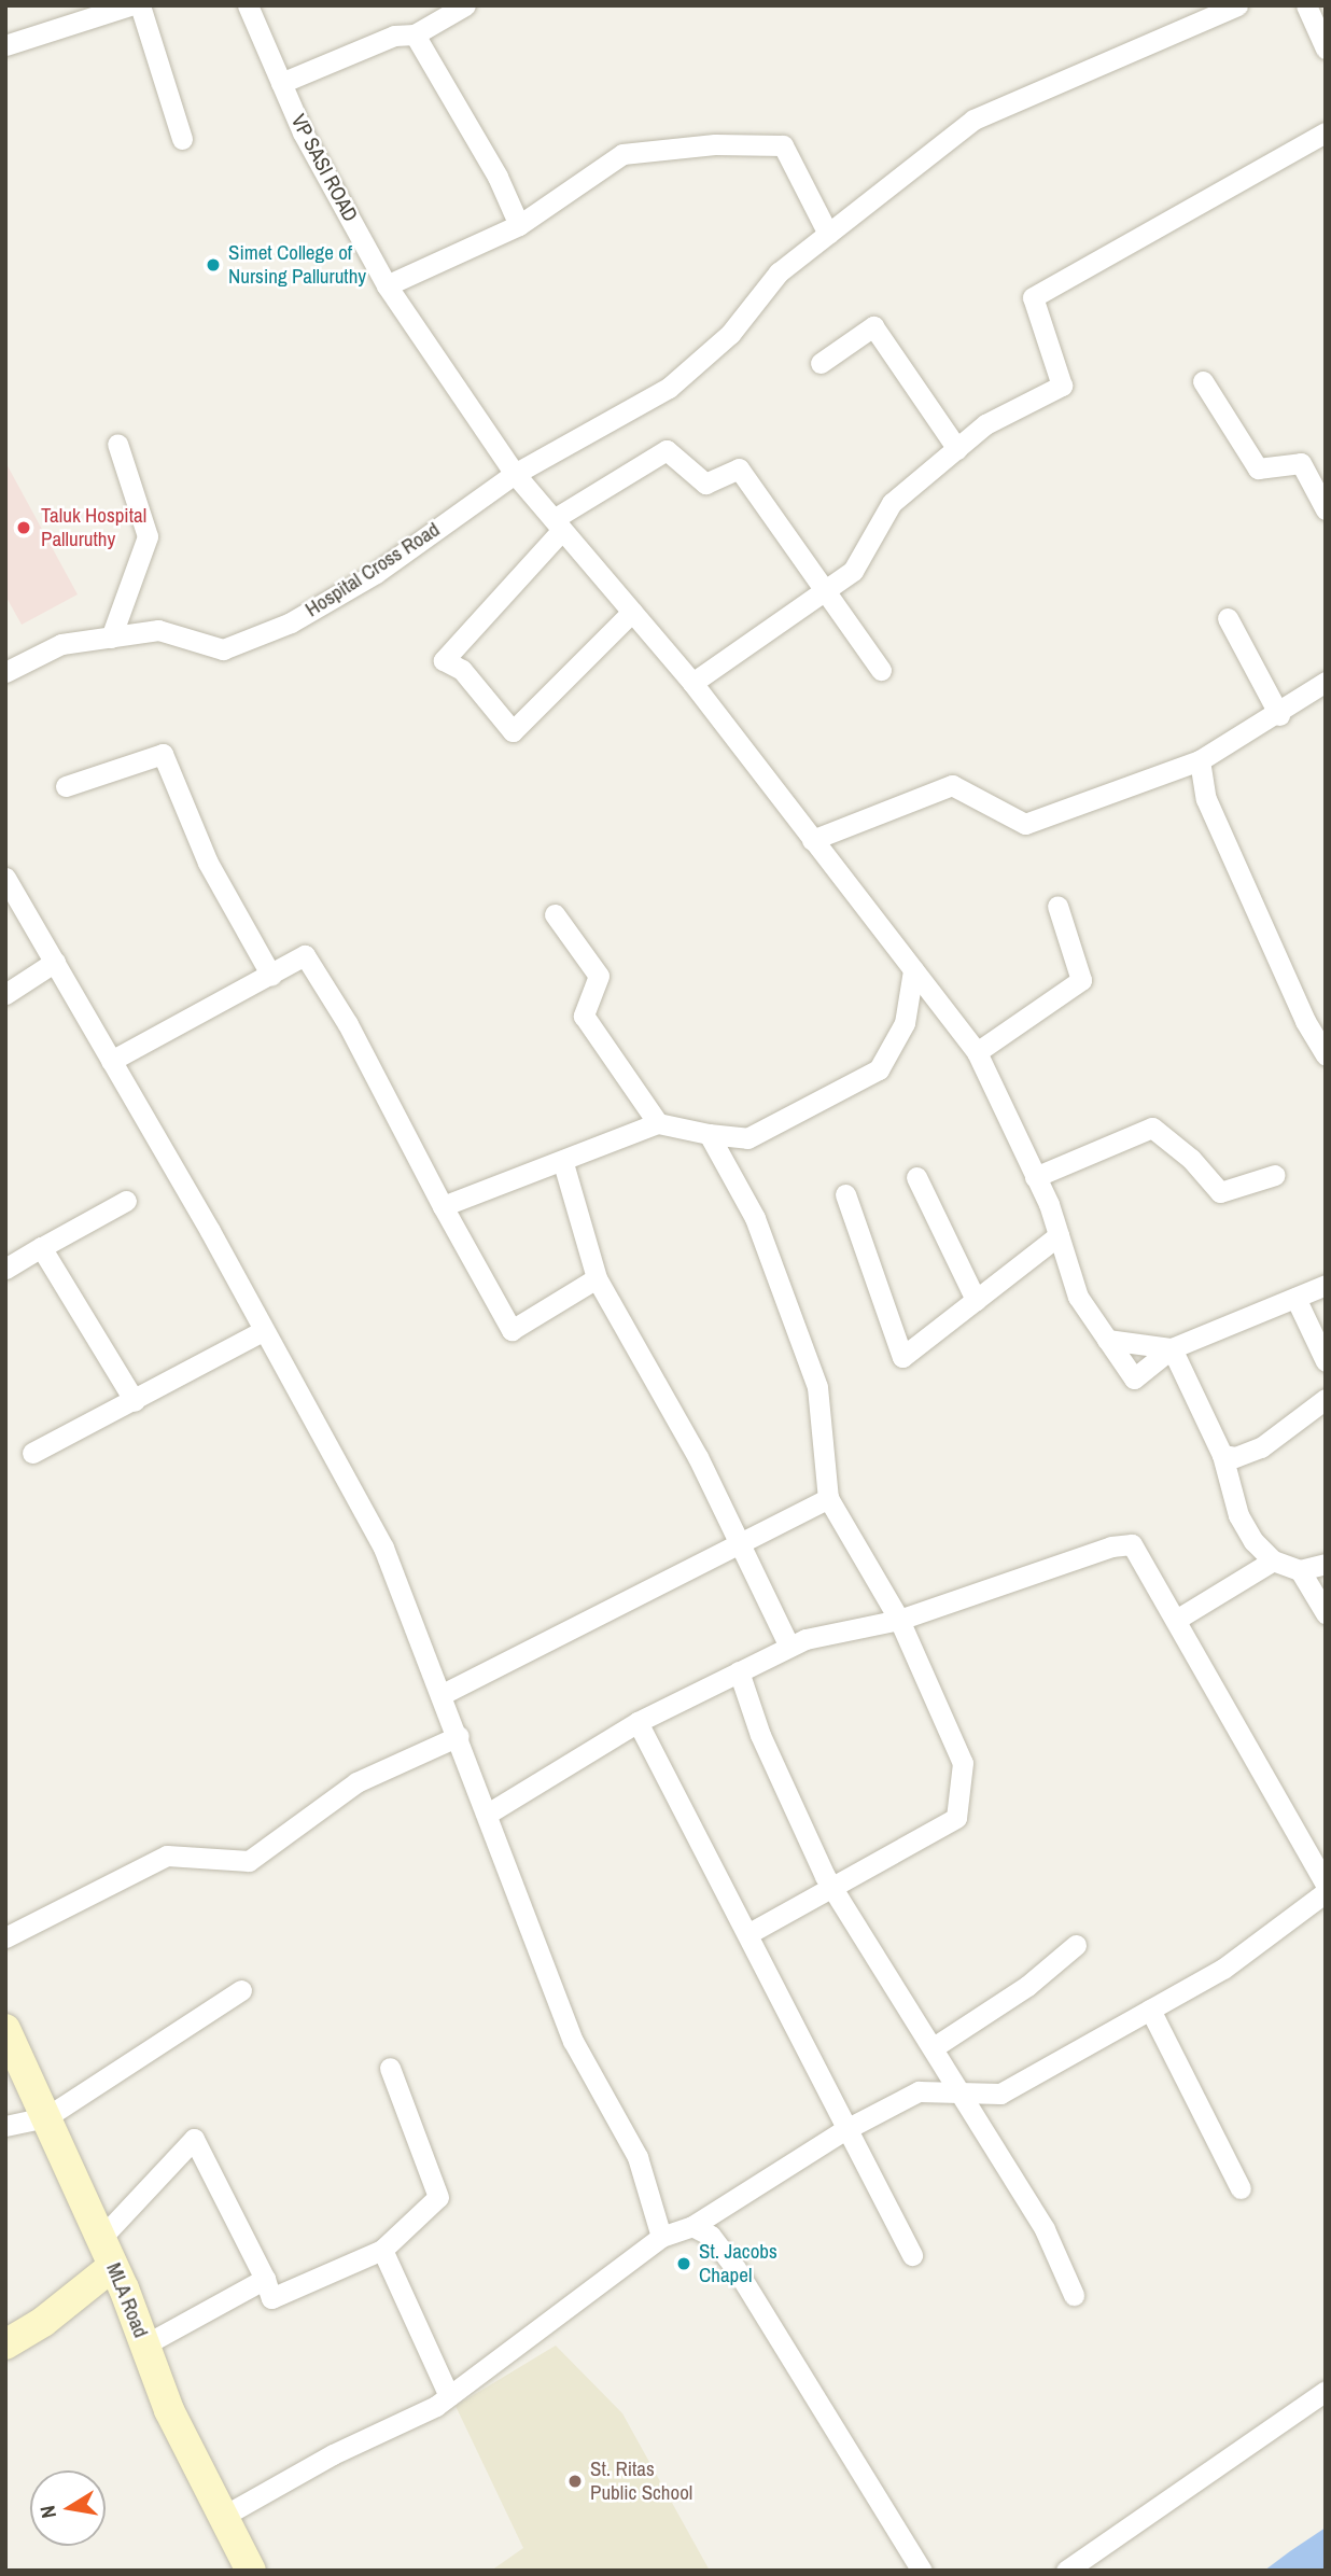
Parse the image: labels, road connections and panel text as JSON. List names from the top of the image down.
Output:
{
  "streets": {
    "street": ["VP SASI ROAD", "Hospital Cross Road", "MLA Road"]
  },
  "crossings": [
    ["VP SASI ROAD", "Hospital Cross Road"]
  ],
  "places": [
    "Simet College of Nursing Palluruthy",
    "Taluk Hospital Palluruthy",
    "St. Jacobs Chapel",
    "St. Ritas Public School"
  ],
  "north": "left"
}
